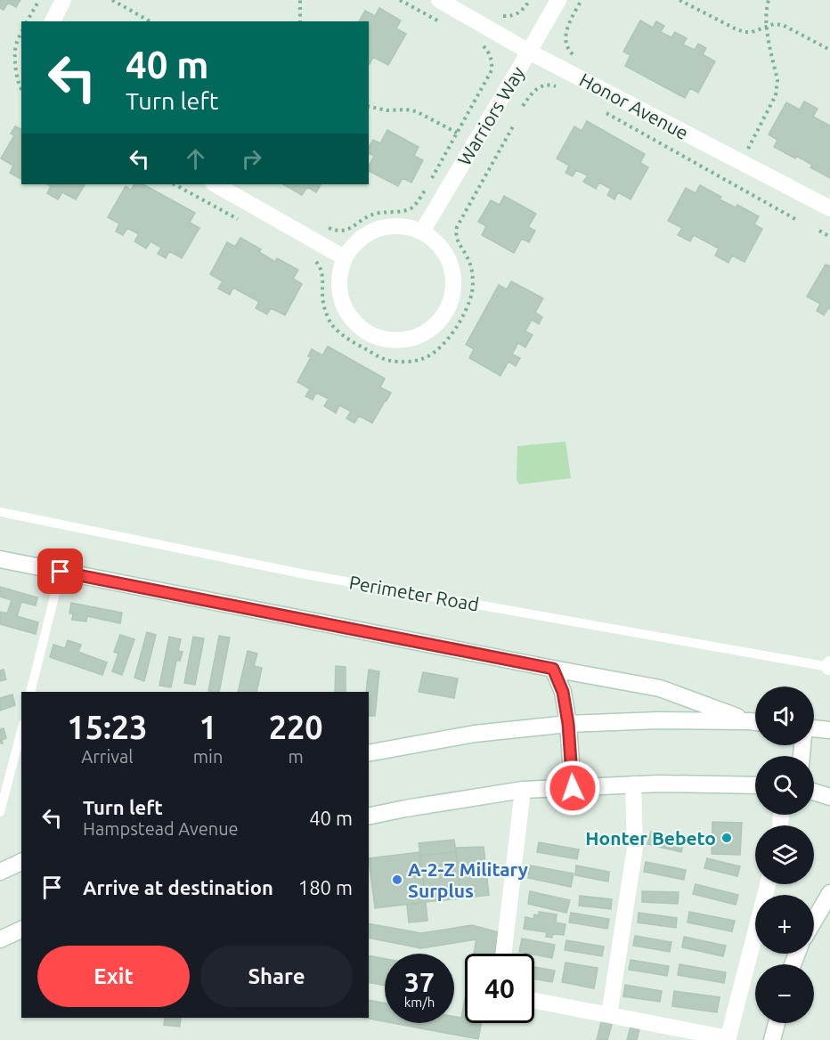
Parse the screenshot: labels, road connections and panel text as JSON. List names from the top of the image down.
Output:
{
  "streets": {
    "street": ["Honor Avenue", "Warriors Way"],
    "lane": ["Perimeter Road"]
  },
  "crossings": [
    ["Honor Avenue", "Warriors Way"]
  ],
  "places": ["Honter Bebeto", "A-2-Z Military Surplus"],
  "page": {
    "turn": ["40 m", "Turn left"],
    "map_buttons": ["+", "−"],
    "eta": [
      "15:23",
      "Arrival",
      "1",
      "min",
      "220",
      "m"
    ],
    "list": [
      {
        "name": "Turn left",
        "note": "Hampstead Avenue",
        "value": "40 m"
      },
      {
        "name": "Arrive at destination",
        "value": "180 m"
      }
    ],
    "buttons": ["Exit", "Share"],
    "speed": "37 km/h",
    "limit": "40"
  }
}
